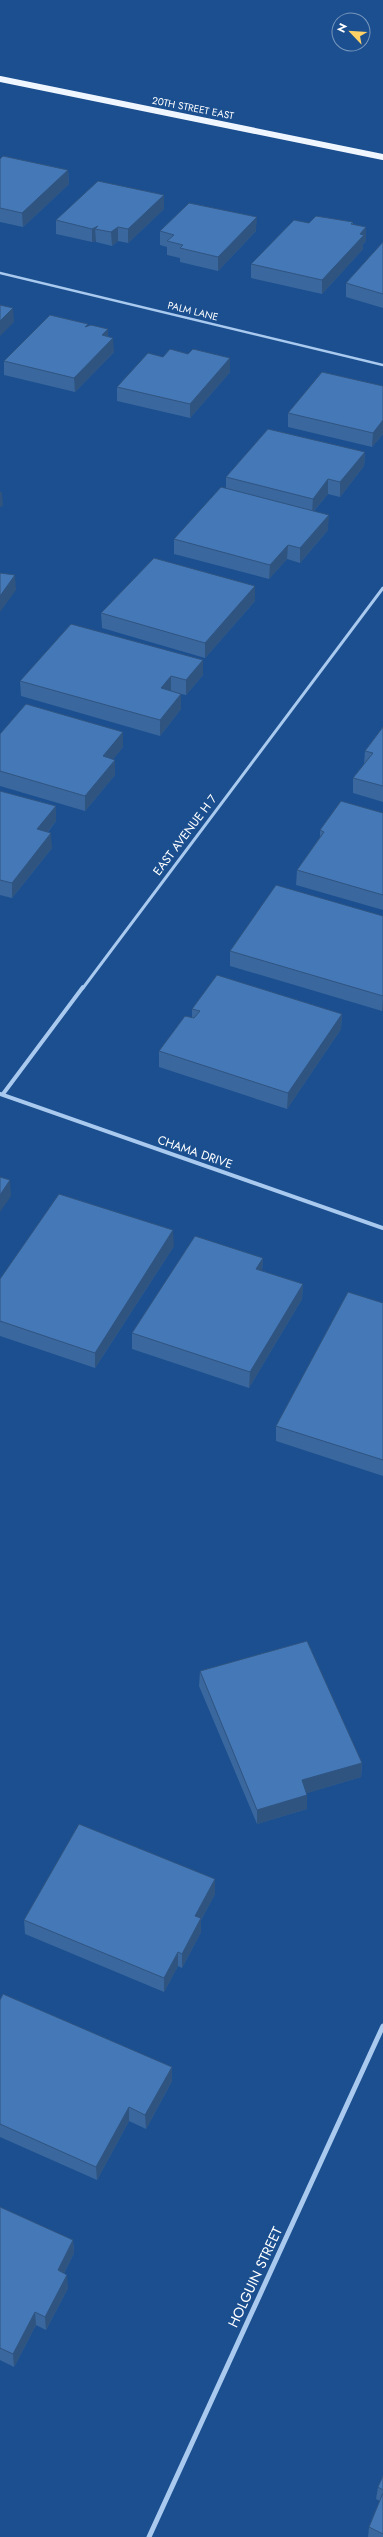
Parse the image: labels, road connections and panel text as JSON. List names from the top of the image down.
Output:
{
  "streets": {
    "main road": ["20TH STREET EAST"],
    "street": [
      "PALM LANE",
      "EAST AVENUE H 7",
      "CHAMA DRIVE",
      "HOLGUIN STREET"
    ]
  },
  "crossings": [
    ["EAST AVENUE H 7", "CHAMA DRIVE"]
  ],
  "north": "top left"
}
